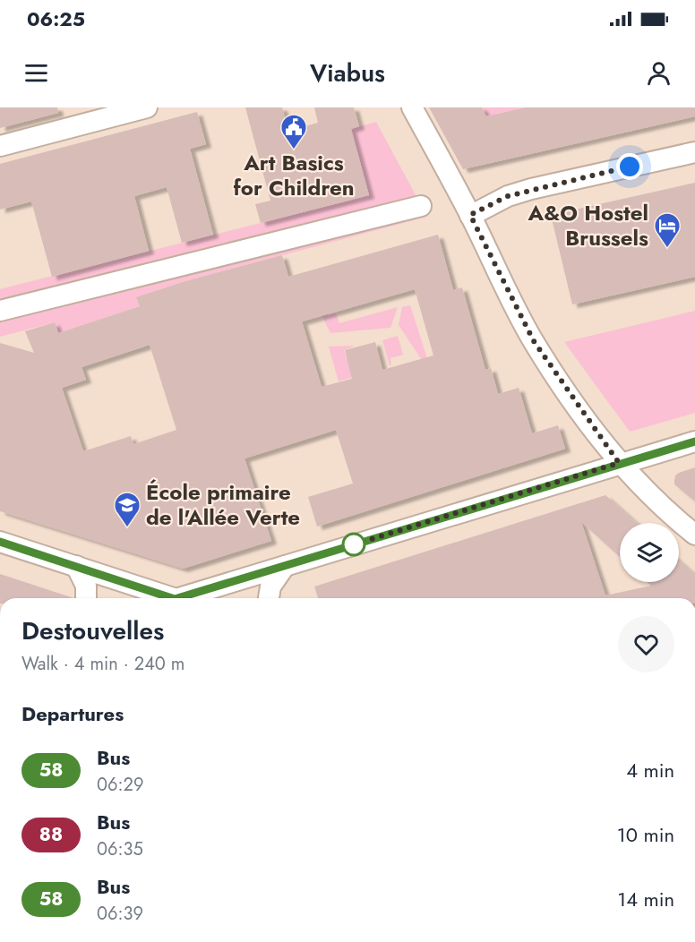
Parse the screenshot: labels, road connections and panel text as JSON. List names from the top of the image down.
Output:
{
  "places": {
    "public building": ["Art Basics for Children"],
    "hotel": ["A&O Hostel Brussels"],
    "school or university": ["École primaire de l'Allée Verte"]
  },
  "lines": ["bus line 58"],
  "page": {
    "status": "06:25",
    "header": "Viabus",
    "heading": [
      ["Destouvelles", "Walk · 4 min · 240 m"],
      "Departures"
    ],
    "list": [
      {
        "mark": "58",
        "name": "Bus",
        "note": "06:29",
        "value": "4 min"
      },
      {
        "mark": "88",
        "name": "Bus",
        "note": "06:35",
        "value": "10 min"
      },
      {
        "mark": "58",
        "name": "Bus",
        "note": "06:39",
        "value": "14 min"
      }
    ]
  }
}
